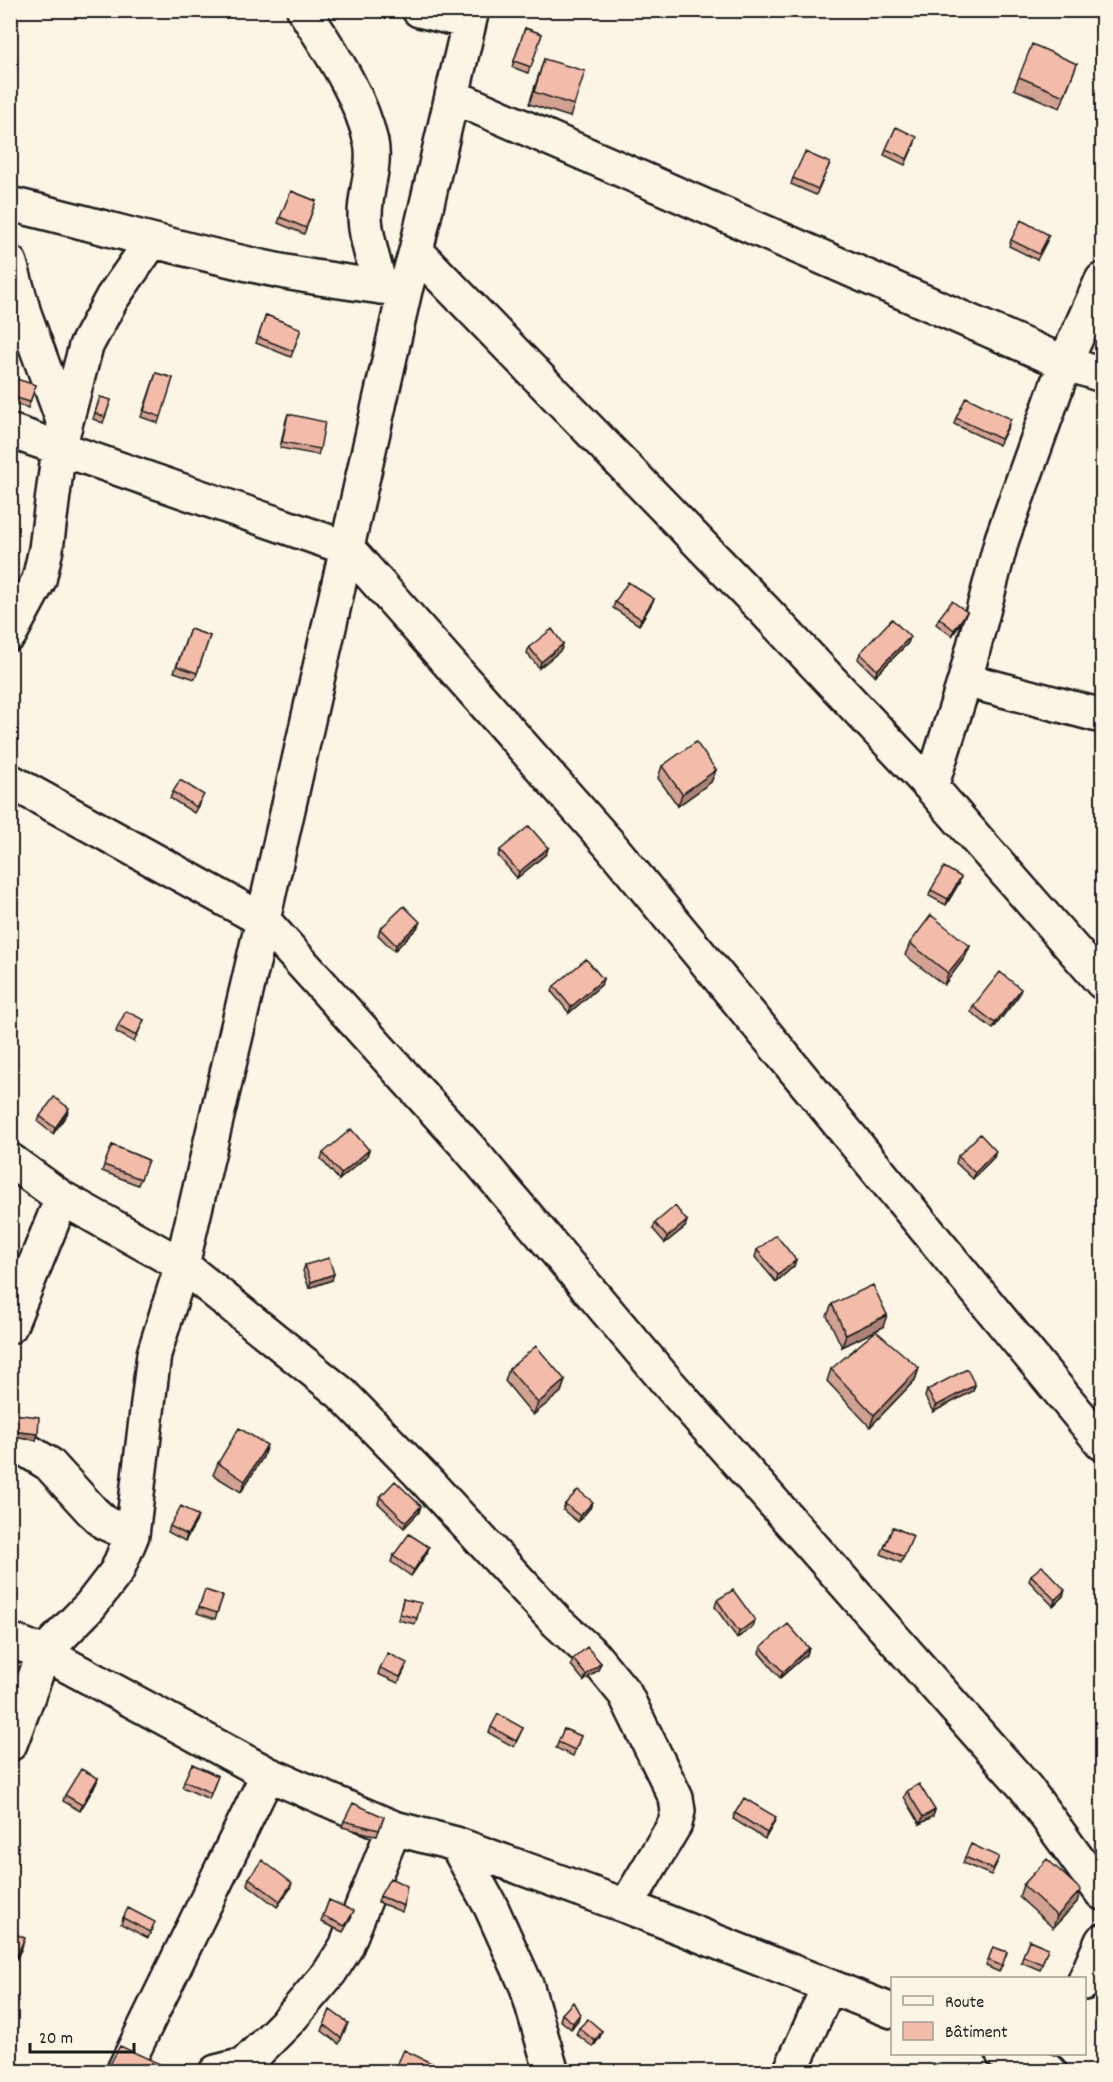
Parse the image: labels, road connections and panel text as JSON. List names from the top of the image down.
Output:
{
  "legend": ["Route", "Bâtiment"],
  "scale_bar": "20 m"
}
